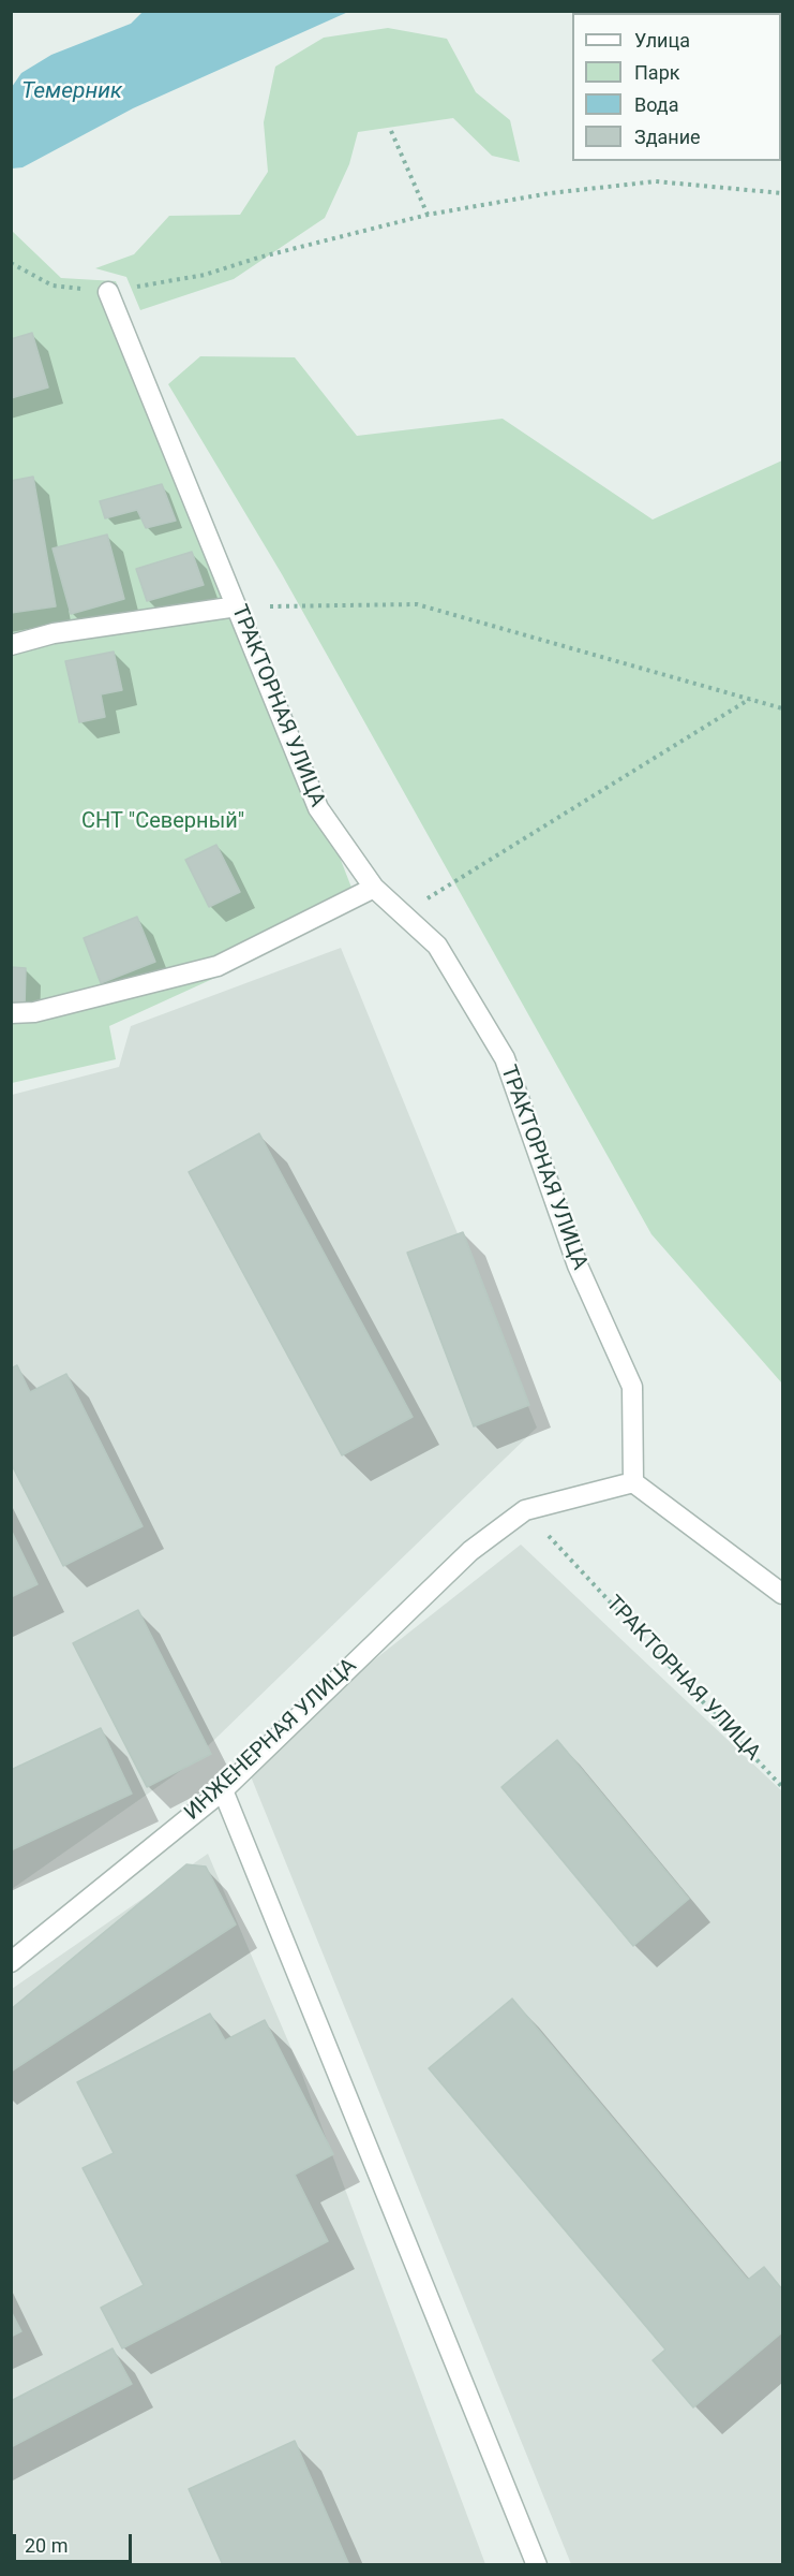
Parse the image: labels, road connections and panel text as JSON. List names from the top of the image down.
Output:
{
  "streets": {
    "street": ["ТРАКТОРНАЯ УЛИЦА", "ИНЖЕНЕРНАЯ УЛИЦА"]
  },
  "crossings": [
    ["ТРАКТОРНАЯ УЛИЦА", "ИНЖЕНЕРНАЯ УЛИЦА"]
  ],
  "water": ["Темерник"],
  "parks": ["СНТ \"Северный\""],
  "legend": [
    "Улица",
    "Парк",
    "Вода",
    "Здание"
  ],
  "scale_bar": "20 m"
}
